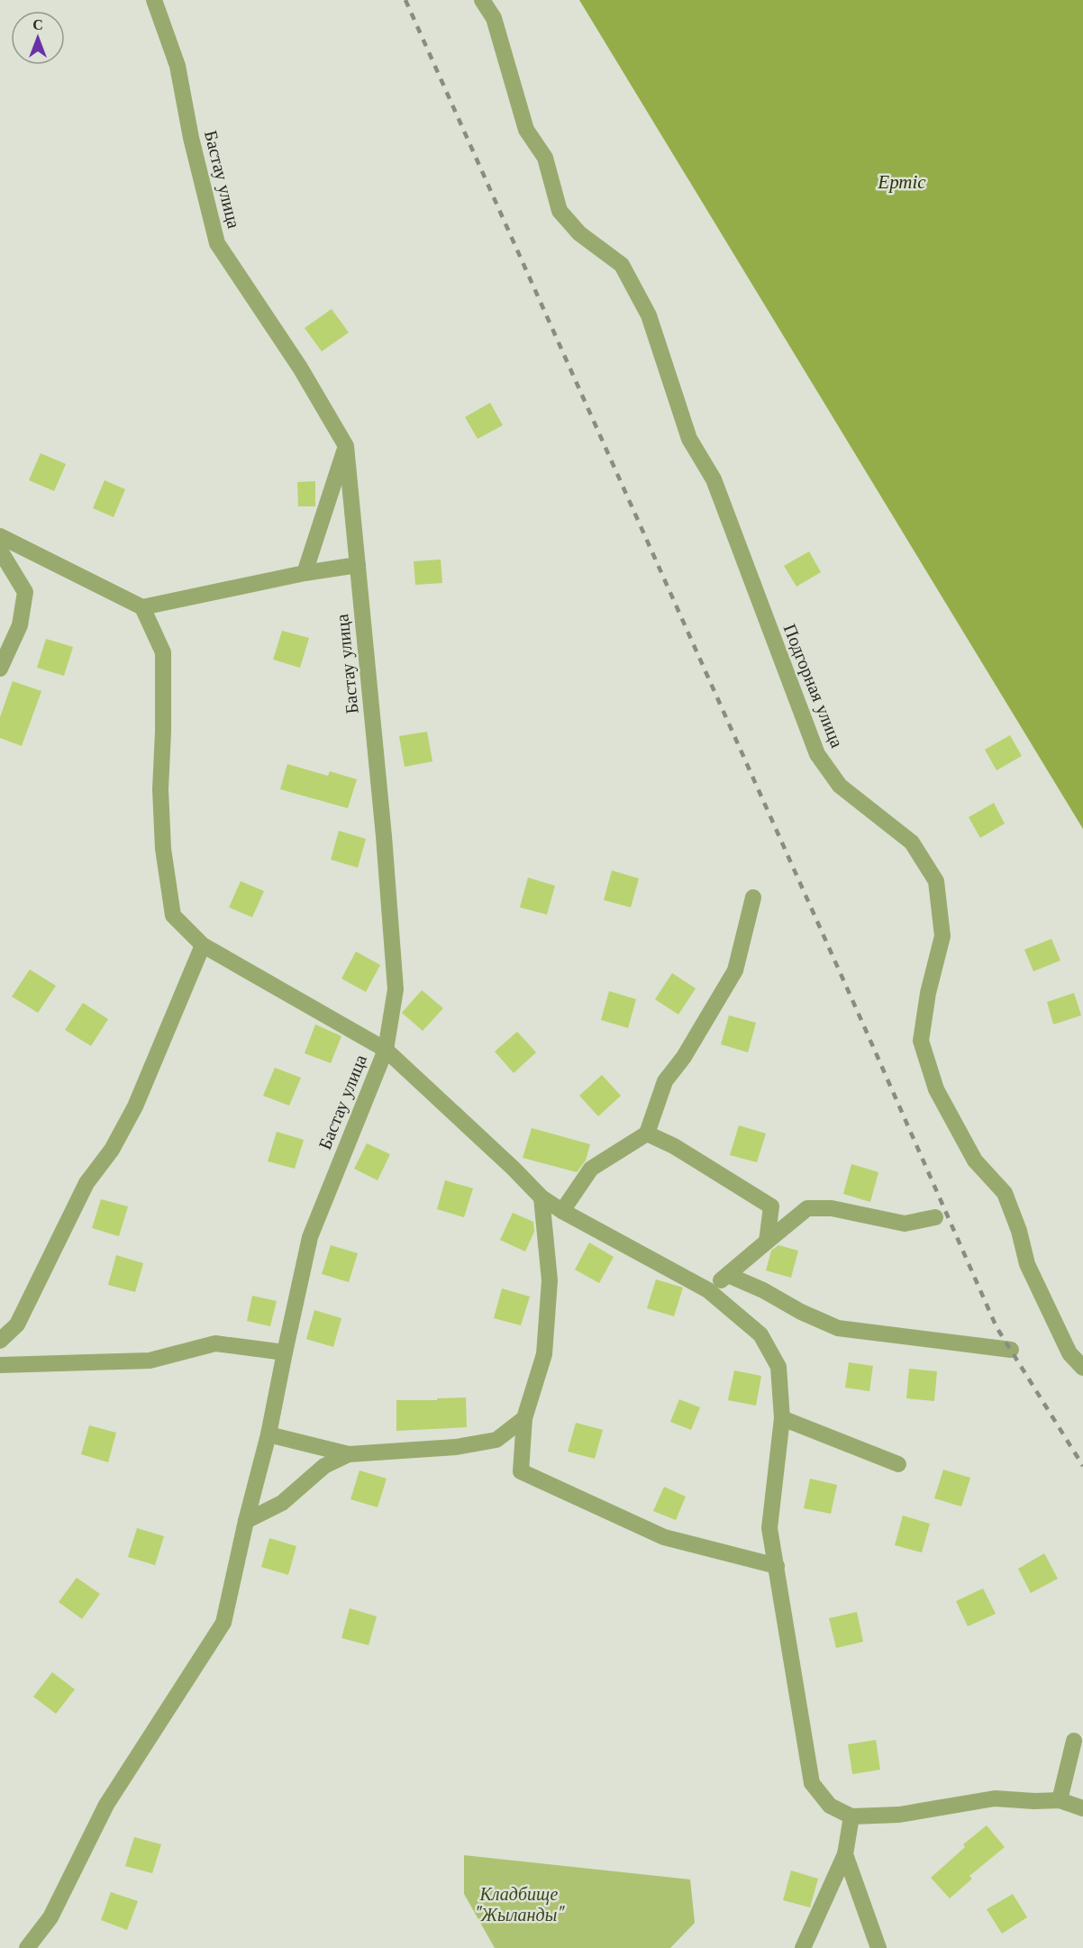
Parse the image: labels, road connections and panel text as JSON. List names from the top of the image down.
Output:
{
  "streets": {
    "street": ["Бастау улица", "Подгорная улица"]
  },
  "water": ["Ертіс"],
  "parks": ["Кладбище \"Жыланды\""],
  "north": "top"
}
